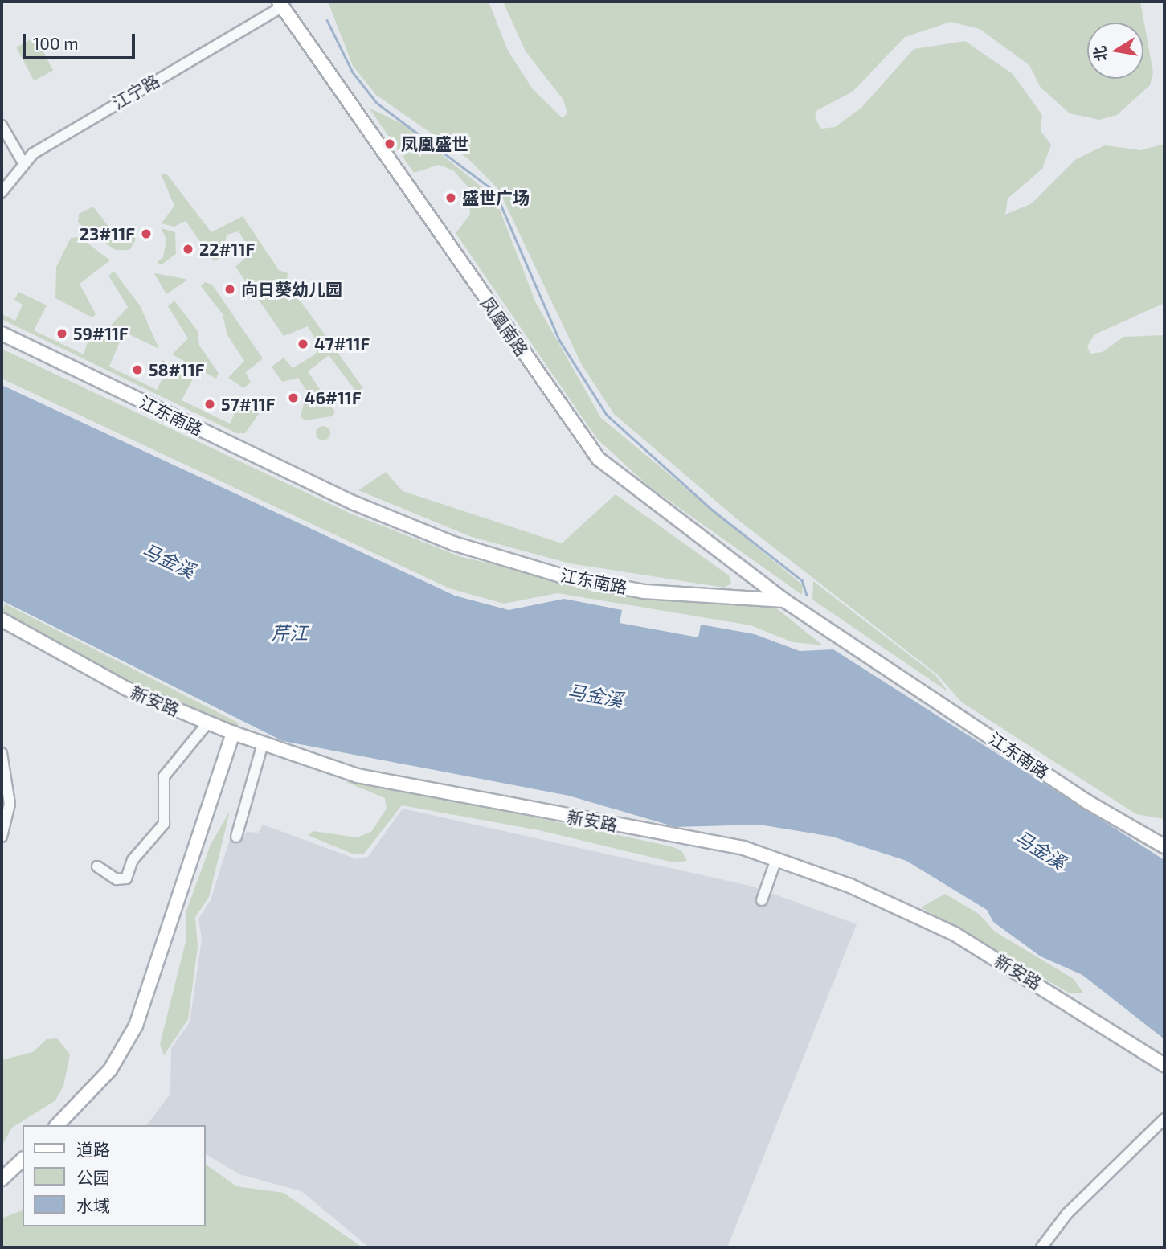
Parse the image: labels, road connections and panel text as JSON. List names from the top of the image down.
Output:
{
  "streets": {
    "main road": ["凤凰南路", "江东南路", "新安路"],
    "street": ["江宁路"]
  },
  "crossings": [
    ["江宁路", "凤凰南路"],
    ["凤凰南路", "江东南路"]
  ],
  "water": ["马金溪", "芹江"],
  "places": [
    "凤凰盛世",
    "盛世广场",
    "23#11F",
    "22#11F",
    "向日葵幼儿园",
    "59#11F",
    "47#11F",
    "58#11F",
    "46#11F",
    "57#11F"
  ],
  "legend": ["道路", "公园", "水域"],
  "scale_bar": "100 m",
  "north": "left"
}
